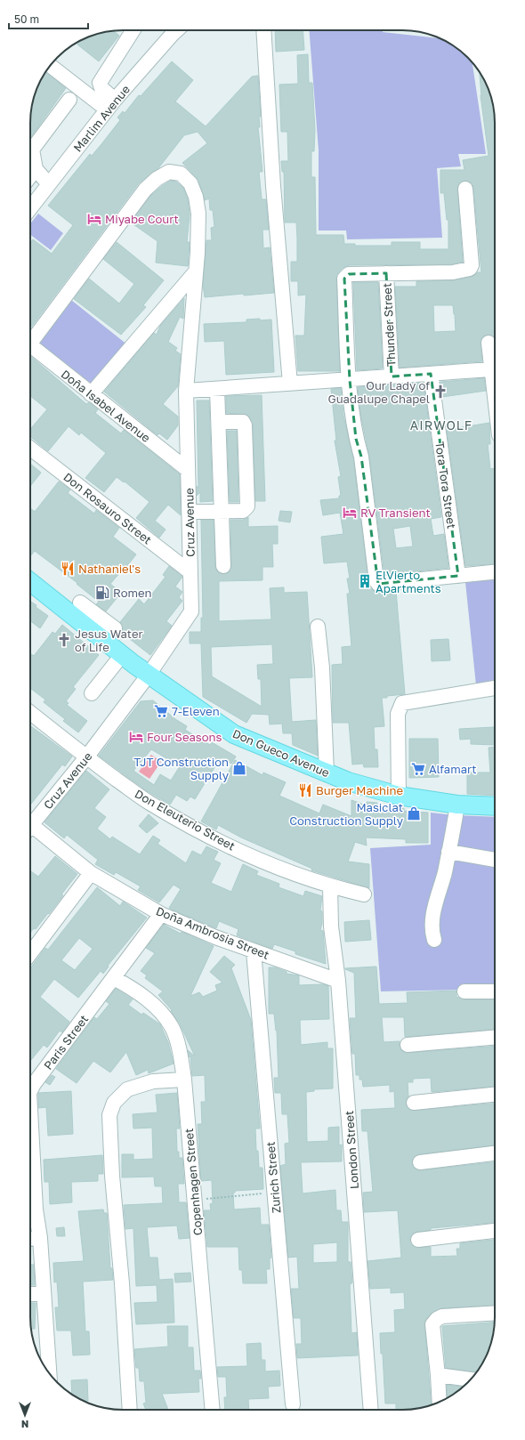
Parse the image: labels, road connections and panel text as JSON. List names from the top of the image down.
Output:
{
  "streets": {
    "main road": ["Don Gueco Avenue"],
    "street": [
      "Marlim Avenue",
      "Thunder Street",
      "Doña Isabel Avenue",
      "Tora Tora Street",
      "Don Rosauro Street",
      "Cruz Avenue",
      "Don Eleuterio Street",
      "Doña Ambrosia Street",
      "Paris Street",
      "London Street",
      "Zurich Street",
      "Copenhagen Street"
    ]
  },
  "crossings": [
    ["Doña Isabel Avenue", "Cruz Avenue"],
    ["Don Rosauro Street", "Cruz Avenue"],
    ["Cruz Avenue", "Don Gueco Avenue"],
    ["Cruz Avenue", "Don Eleuterio Street"],
    ["Don Eleuterio Street", "London Street"],
    ["Doña Ambrosia Street", "Paris Street"],
    ["Doña Ambrosia Street", "London Street"],
    ["Doña Ambrosia Street", "Zurich Street"],
    ["Paris Street", "Copenhagen Street"]
  ],
  "districts": ["AIRWOLF"],
  "places": {
    "hotel": ["Miyabe Court", "RV Transient", "Four Seasons"],
    "church": ["Our Lady of Guadalupe Chapel", "Jesus Water of Life"],
    "restaurant": ["Nathaniel's", "Burger Machine"],
    "building": ["ElVierto Apartments"],
    "fuel station": ["Romen"],
    "supermarket": ["7-Eleven", "Alfamart"],
    "shop": ["TJT Construction Supply", "Masiclat Construction Supply"]
  },
  "scale_bar": "50 m",
  "north": "bottom"
}
